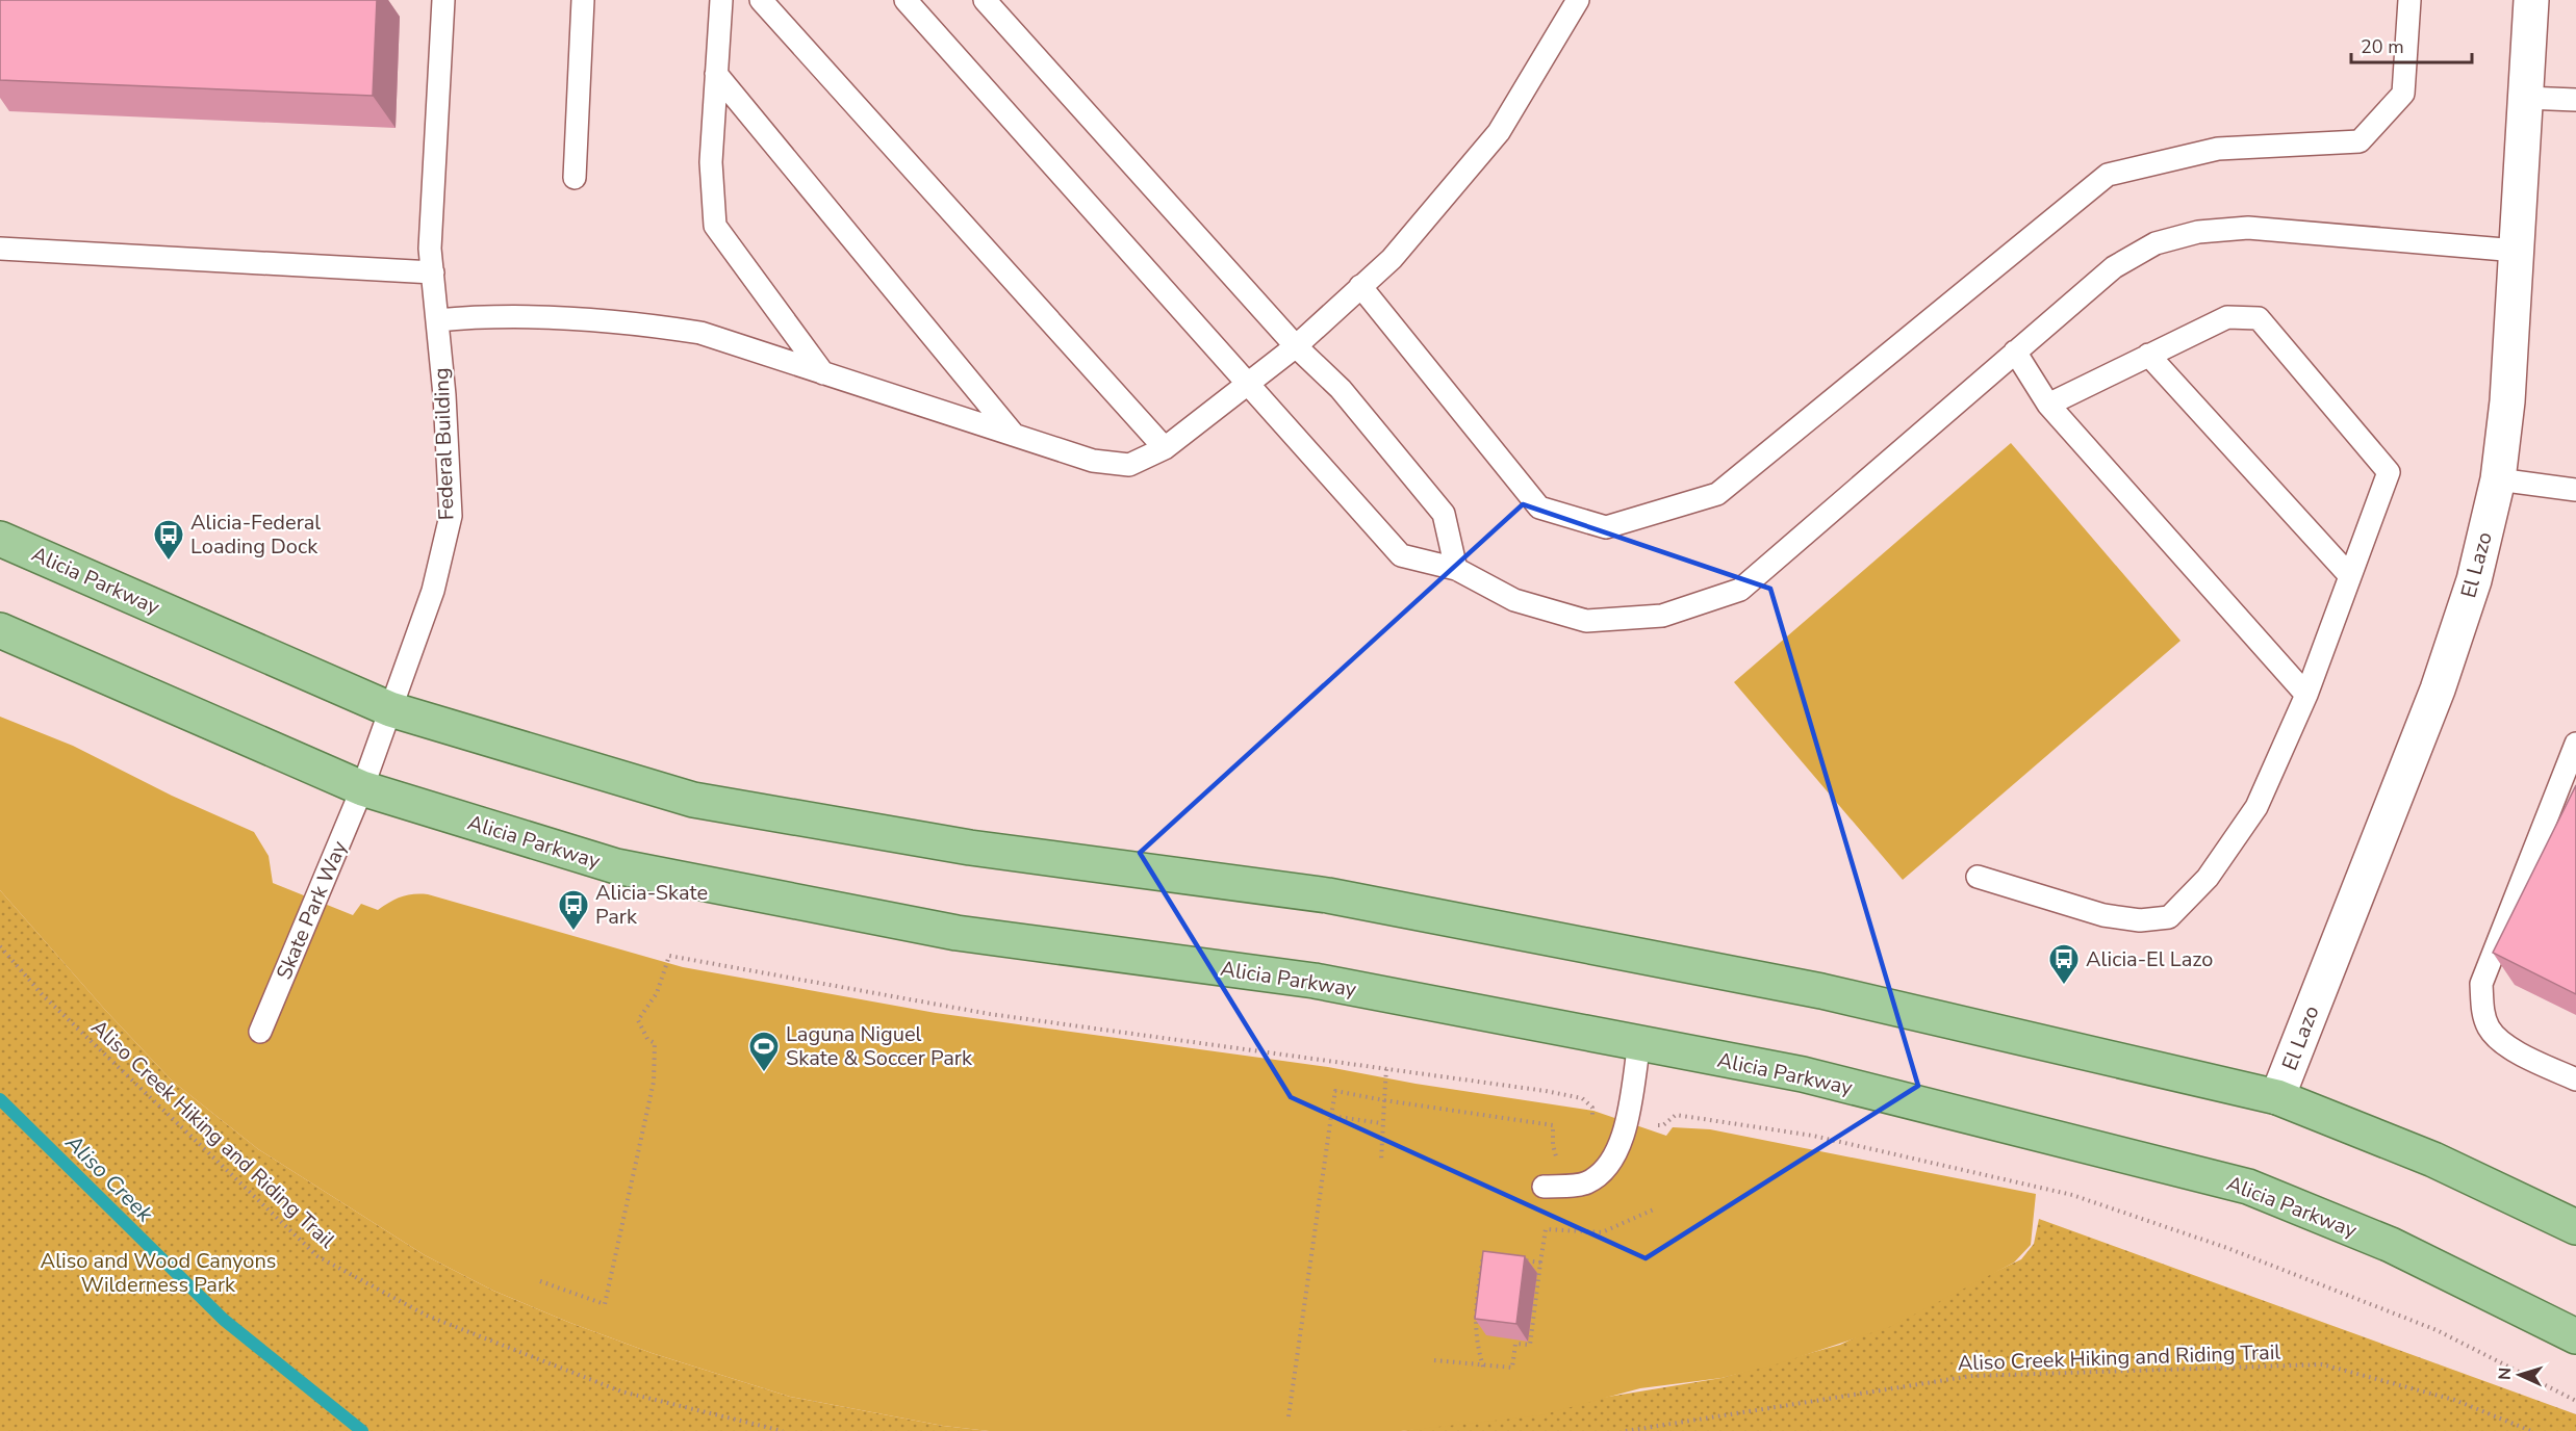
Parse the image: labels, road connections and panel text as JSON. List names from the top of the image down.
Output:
{
  "streets": {
    "main road": ["Alicia Parkway"],
    "street": ["El Lazo"],
    "lane": ["Federal Building", "Skate Park Way"],
    "path": ["Aliso Creek Hiking and Riding Trail"]
  },
  "crossings": [
    ["Federal Building", "Alicia Parkway"],
    ["Federal Building", "Skate Park Way"],
    ["El Lazo", "Alicia Parkway"],
    ["Alicia Parkway", "Skate Park Way"]
  ],
  "water": ["Aliso Creek"],
  "parks": ["Aliso and Wood Canyons Wilderness Park"],
  "places": {
    "bus stop": ["Alicia-Federal Loading Dock", "Alicia-Skate Park", "Alicia-El Lazo"],
    "sports": ["Laguna Niguel Skate & Soccer Park"]
  },
  "scale_bar": "20 m",
  "north": "left"
}
